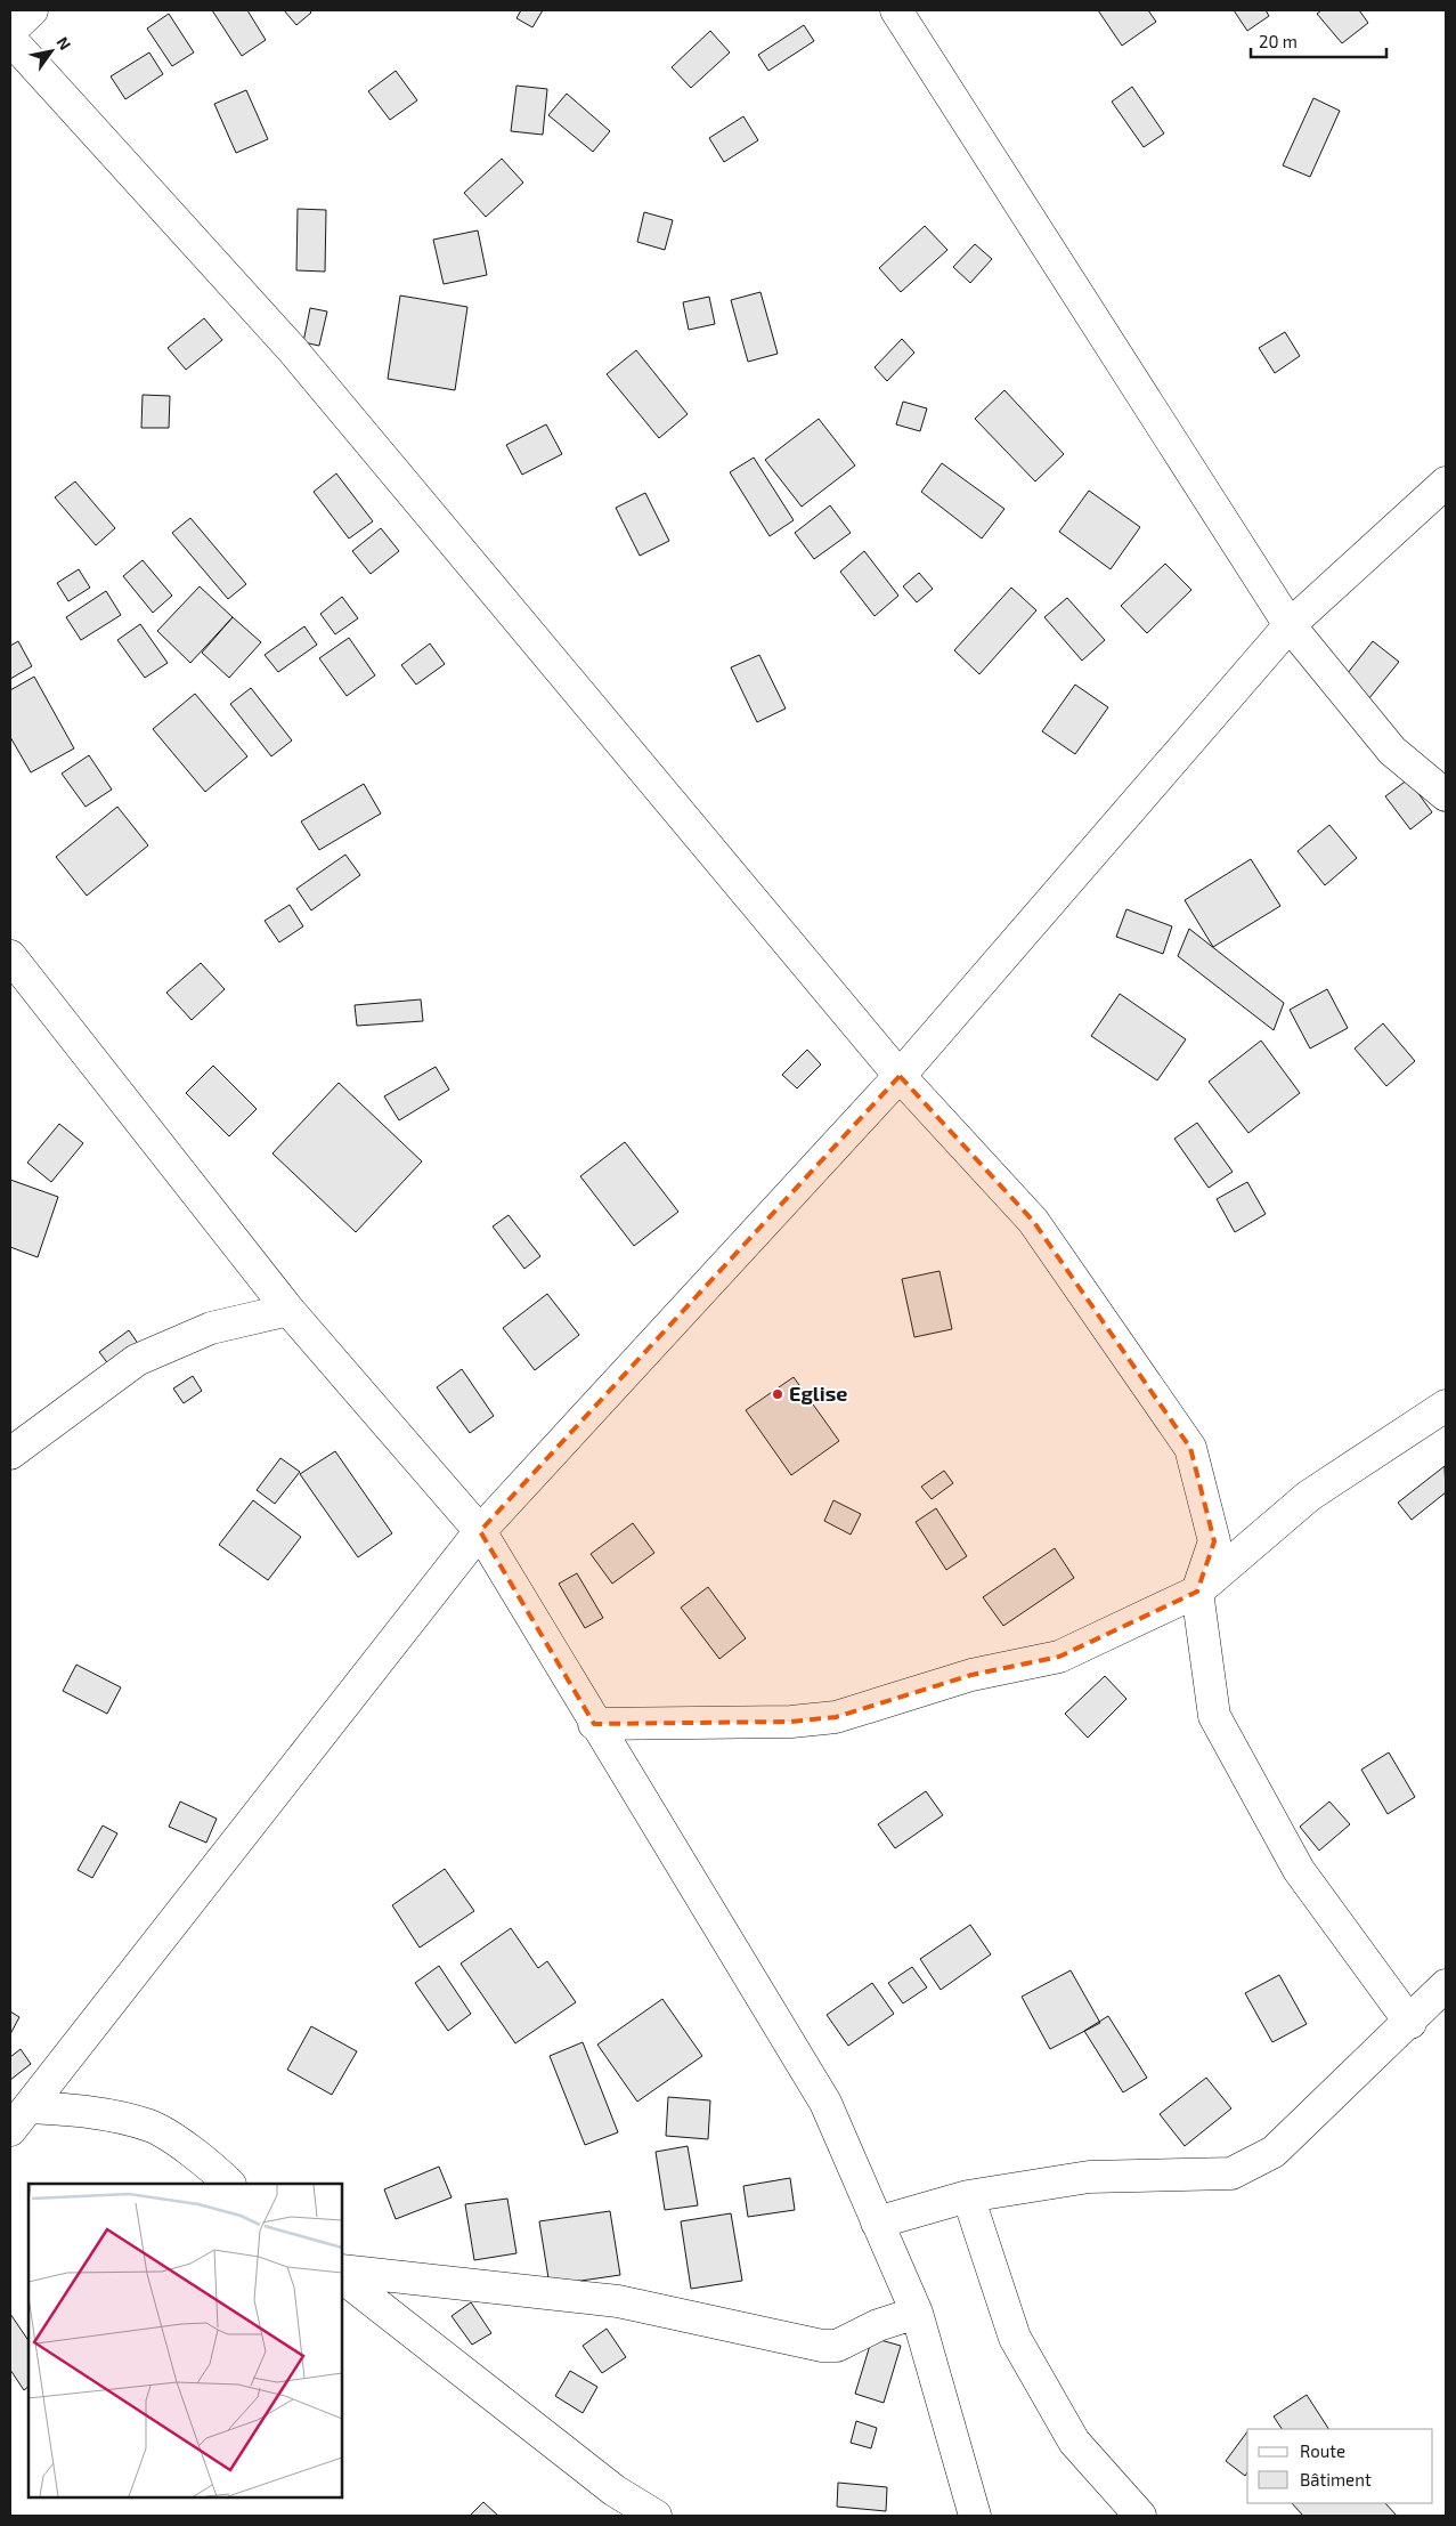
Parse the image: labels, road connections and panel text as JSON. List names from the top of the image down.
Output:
{
  "places": ["Eglise"],
  "legend": ["Route", "Bâtiment"],
  "scale_bar": "20 m",
  "north": "top right"
}
